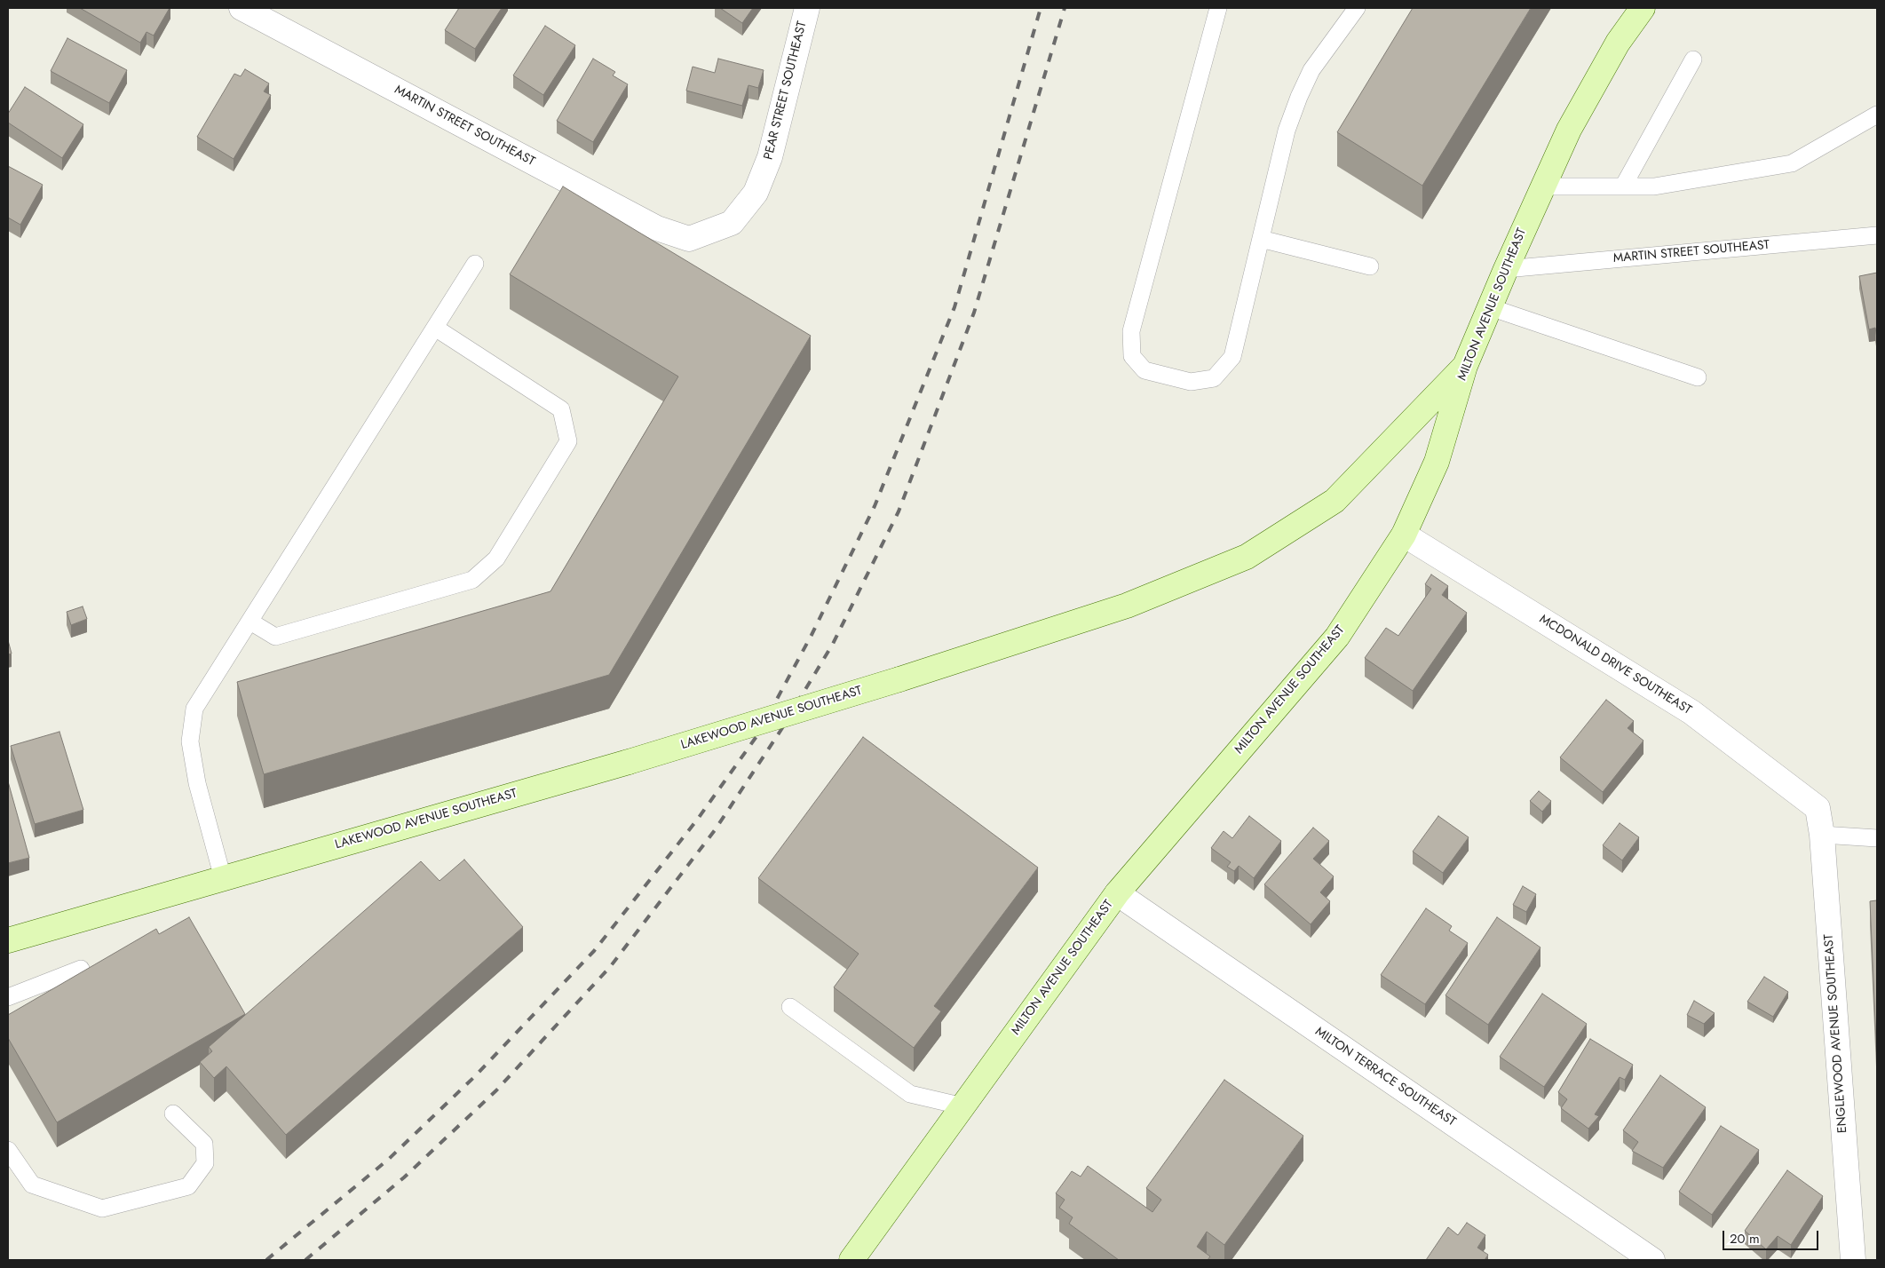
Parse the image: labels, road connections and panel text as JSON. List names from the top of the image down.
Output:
{
  "streets": {
    "street": [
      "PEAR STREET SOUTHEAST",
      "MARTIN STREET SOUTHEAST",
      "MILTON AVENUE SOUTHEAST",
      "MCDONALD DRIVE SOUTHEAST",
      "LAKEWOOD AVENUE SOUTHEAST",
      "ENGLEWOOD AVENUE SOUTHEAST",
      "MILTON TERRACE SOUTHEAST"
    ]
  },
  "crossings": [
    ["PEAR STREET SOUTHEAST", "MARTIN STREET SOUTHEAST"],
    ["MARTIN STREET SOUTHEAST", "MILTON AVENUE SOUTHEAST"],
    ["MILTON AVENUE SOUTHEAST", "MCDONALD DRIVE SOUTHEAST"],
    ["MILTON AVENUE SOUTHEAST", "LAKEWOOD AVENUE SOUTHEAST"],
    ["MILTON AVENUE SOUTHEAST", "MILTON TERRACE SOUTHEAST"],
    ["MCDONALD DRIVE SOUTHEAST", "ENGLEWOOD AVENUE SOUTHEAST"]
  ],
  "scale_bar": "20 m"
}
